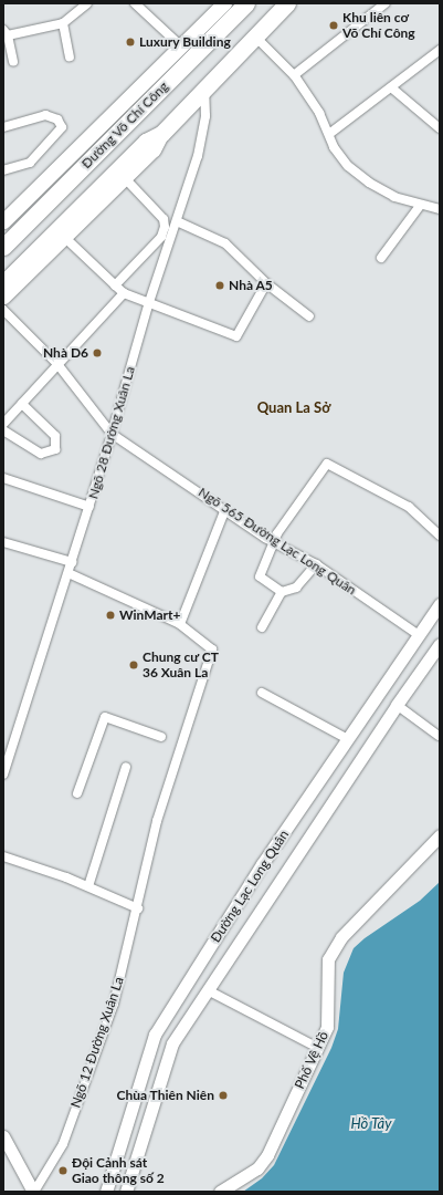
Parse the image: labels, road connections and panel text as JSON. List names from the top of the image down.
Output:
{
  "streets": {
    "highway": ["Đường Võ Chí Công"],
    "main road": ["Đường Lạc Long Quân", "Phố Vệ Hồ"],
    "street": ["Ngõ 28 Đường Xuân La", "Ngõ 565 Đường Lạc Long Quân", "Ngõ 12 Đường Xuân La"]
  },
  "crossings": [
    ["Đường Võ Chí Công", "Ngõ 28 Đường Xuân La"],
    ["Ngõ 28 Đường Xuân La", "Ngõ 565 Đường Lạc Long Quân"],
    ["Ngõ 565 Đường Lạc Long Quân", "Đường Lạc Long Quân"]
  ],
  "districts": ["Quan La Sở"],
  "water": ["Hồ Tây"],
  "places": [
    "Khu liên cơ Võ Chí Công",
    "Luxury Building",
    "Nhà A5",
    "Nhà D6",
    "WinMart+",
    "Chung cư CT 36 Xuân La",
    "Chùa Thiên Niên",
    "Đội Cảnh sát Giao thông số 2"
  ]
}
